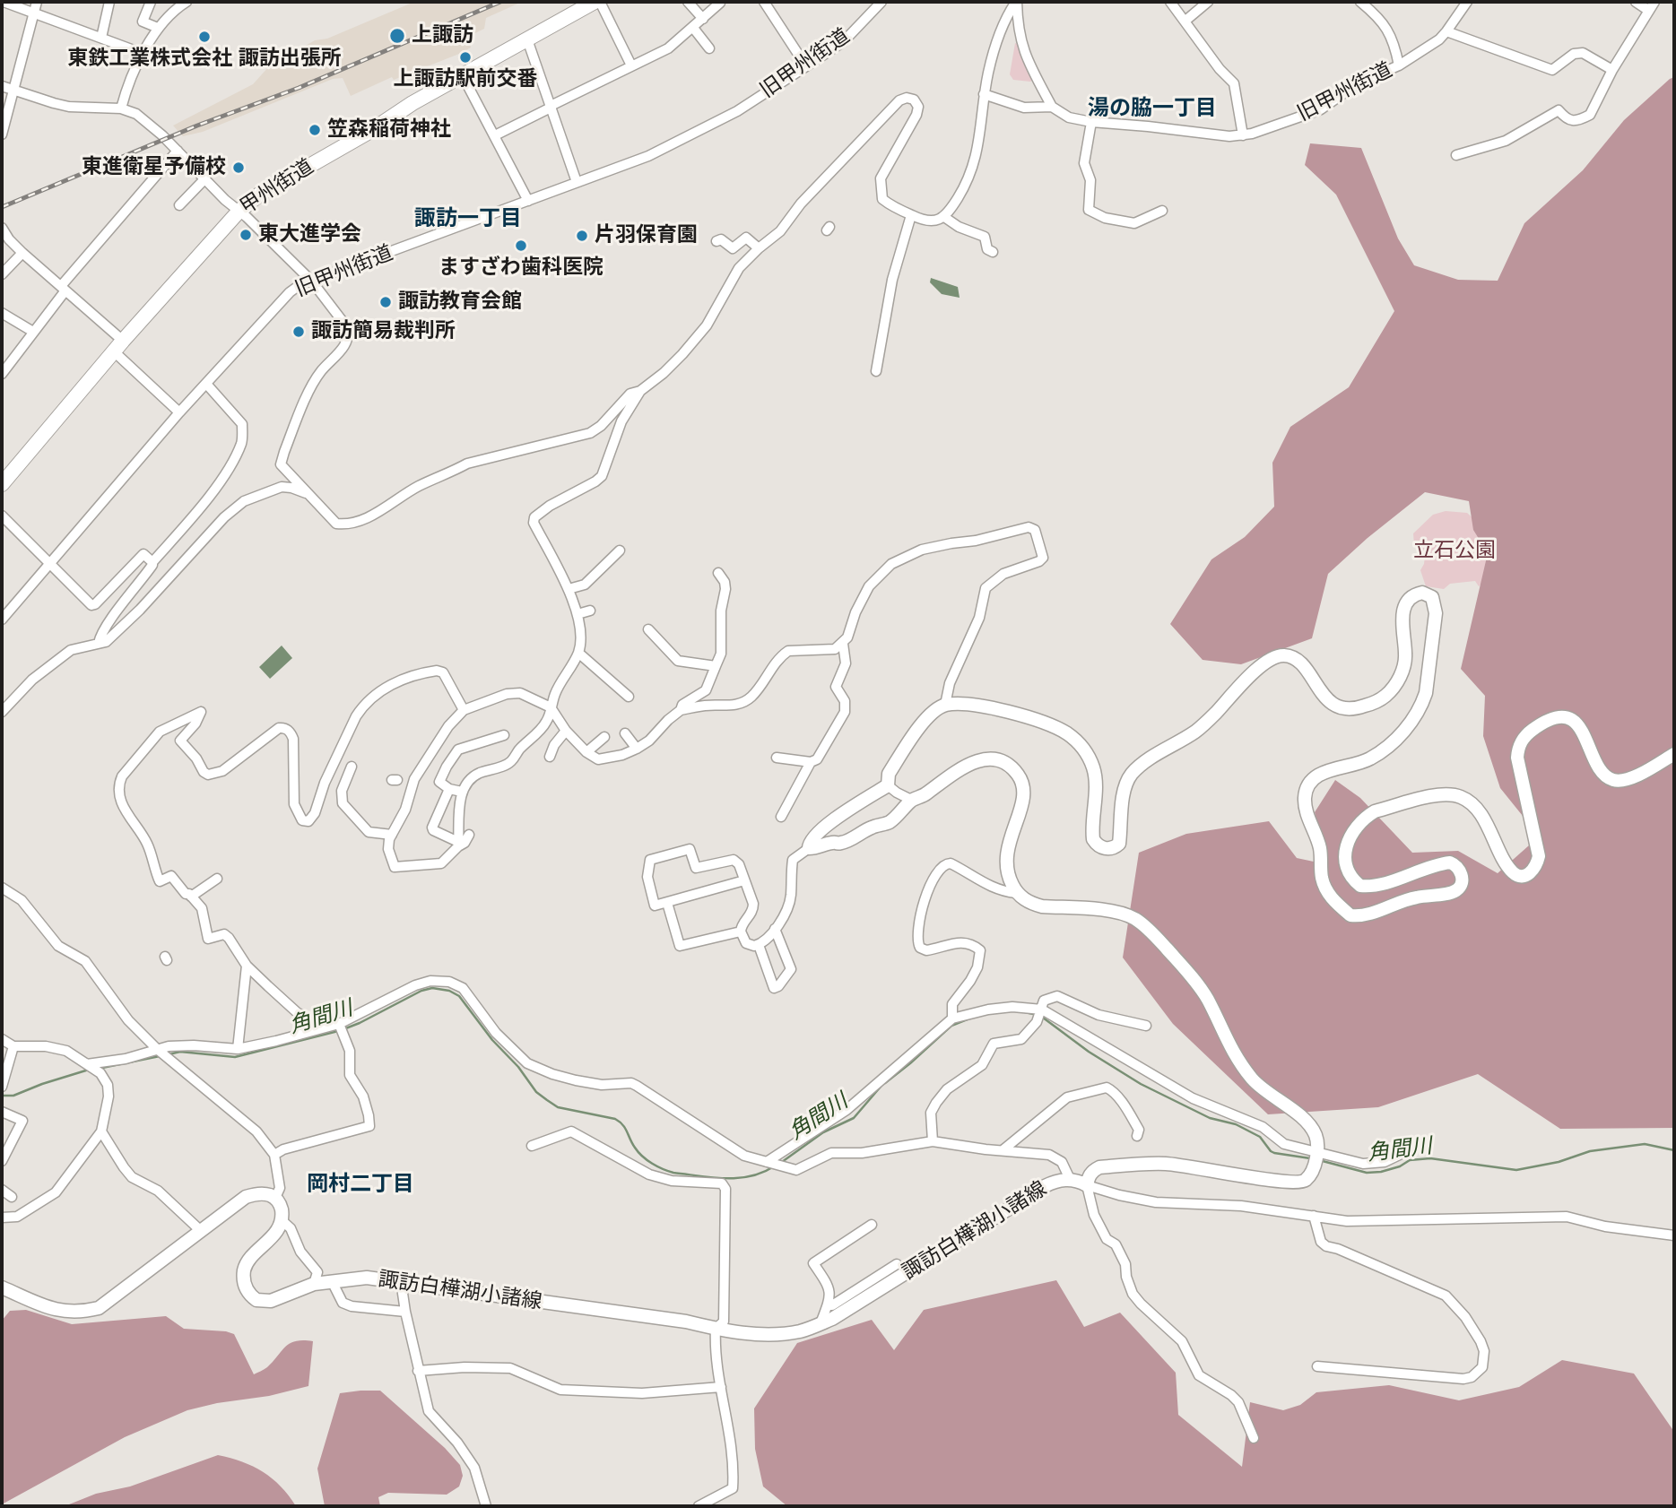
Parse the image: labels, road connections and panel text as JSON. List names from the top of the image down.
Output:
{
  "streets": {
    "highway": ["甲州街道"],
    "main road": ["諏訪白樺湖小諸線"],
    "street": ["旧甲州街道"]
  },
  "districts": ["湯の脇一丁目", "諏訪一丁目", "岡村二丁目"],
  "water": ["角間川"],
  "parks": ["立石公園"],
  "places": [
    "上諏訪",
    "東鉄工業株式会社 諏訪出張所",
    "上諏訪駅前交番",
    "笠森稲荷神社",
    "東進衛星予備校",
    "東大進学会",
    "片羽保育園",
    "ますざわ歯科医院",
    "諏訪教育会館",
    "諏訪簡易裁判所"
  ]
}
